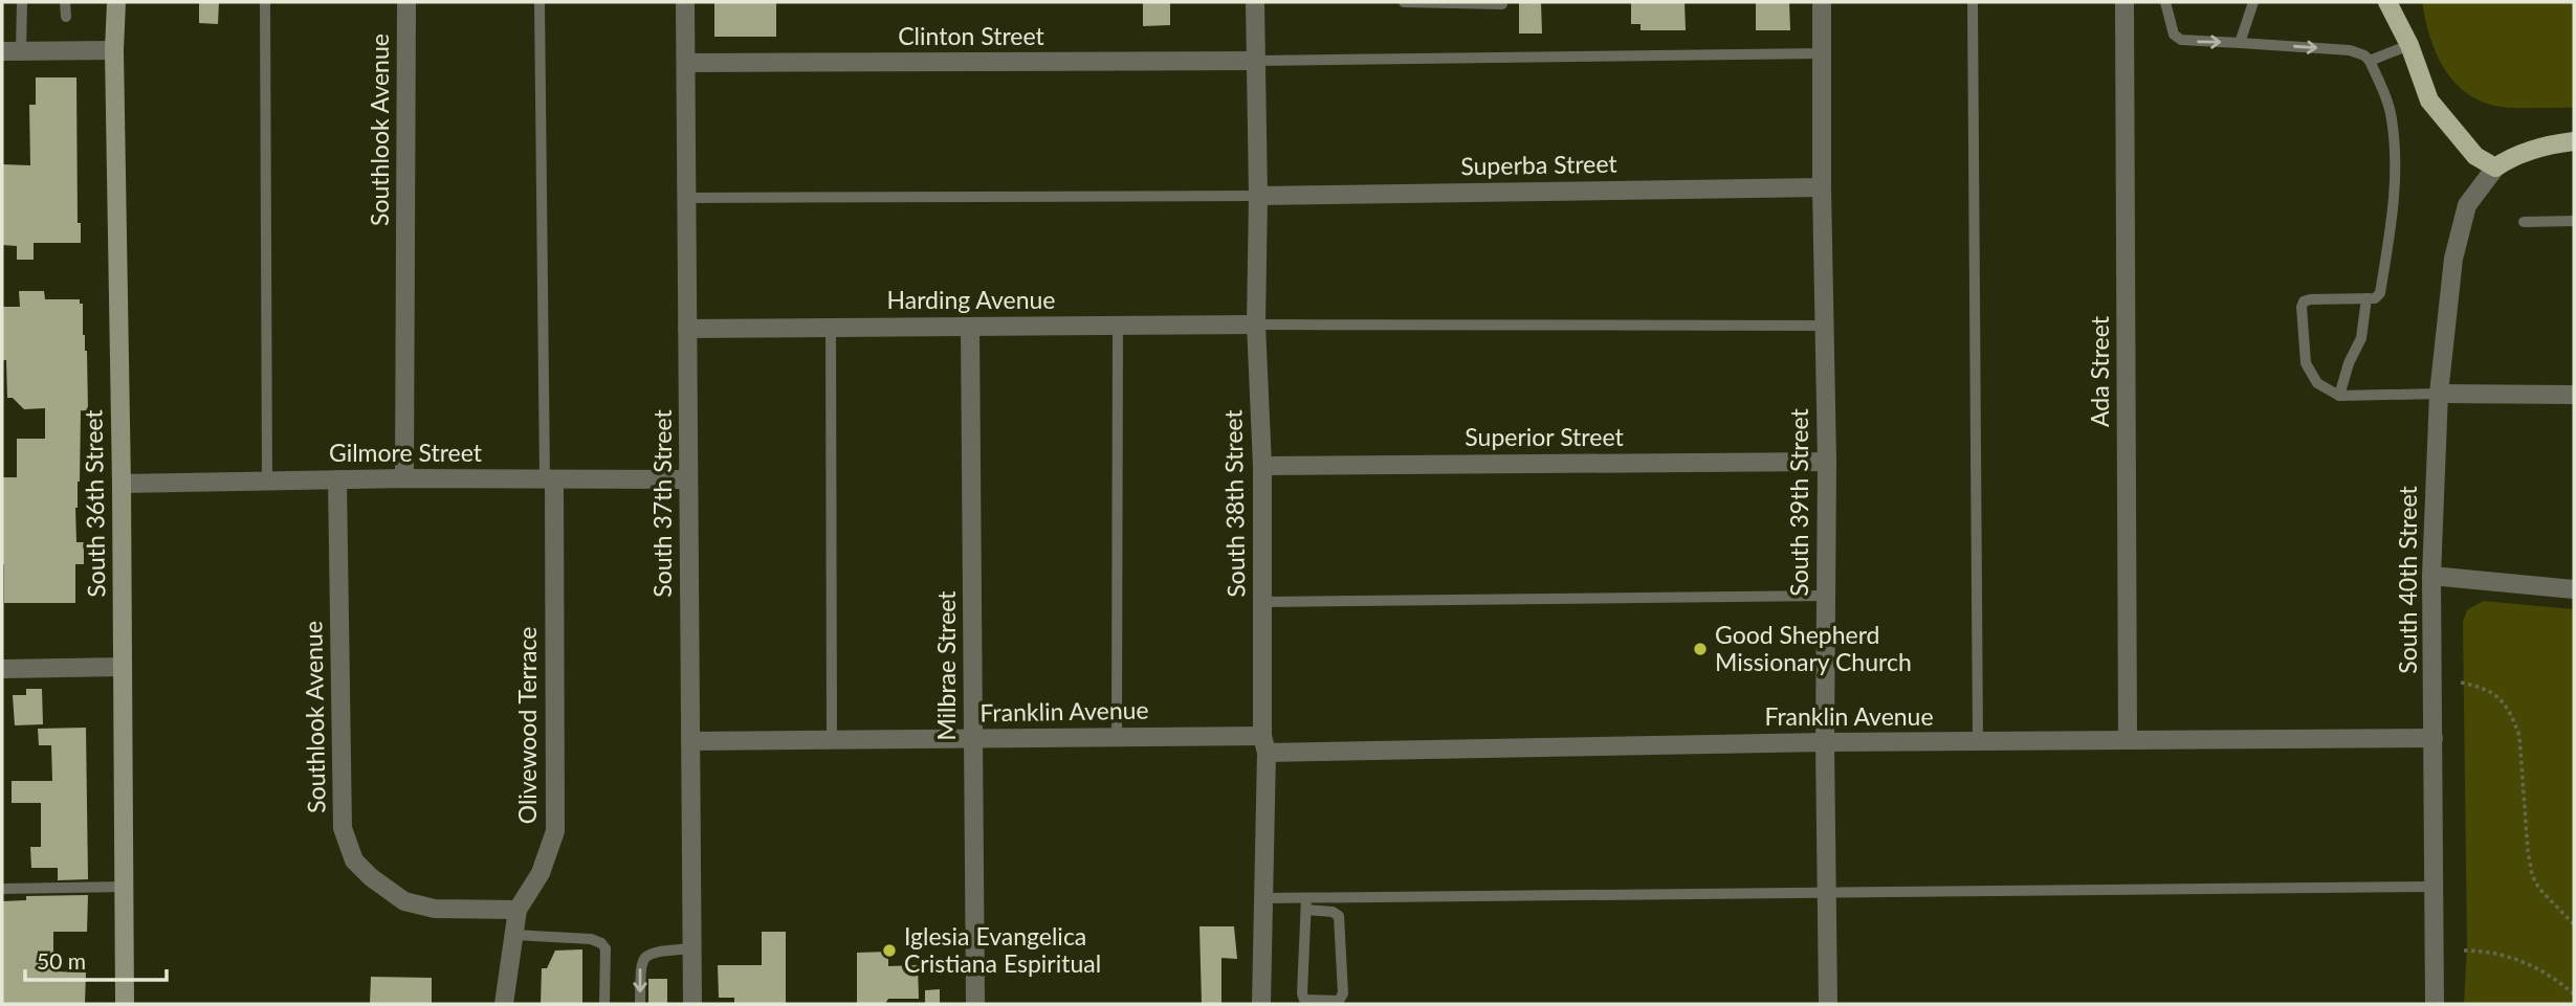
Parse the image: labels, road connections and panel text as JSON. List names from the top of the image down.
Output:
{
  "streets": {
    "main road": ["South 36th Street"],
    "street": [
      "Clinton Street",
      "Southlook Avenue",
      "Superba Street",
      "Harding Avenue",
      "Ada Street",
      "Superior Street",
      "Gilmore Street",
      "South 39th Street",
      "South 37th Street",
      "South 38th Street",
      "South 40th Street",
      "Milbrae Street",
      "Franklin Avenue",
      "Olivewood Terrace"
    ]
  },
  "crossings": [
    ["Clinton Street", "South 37th Street"],
    ["Clinton Street", "South 38th Street"],
    ["Southlook Avenue", "Gilmore Street"],
    ["Southlook Avenue", "Olivewood Terrace"],
    ["Superba Street", "South 39th Street"],
    ["Superba Street", "South 38th Street"],
    ["Harding Avenue", "South 37th Street"],
    ["Harding Avenue", "South 38th Street"],
    ["Harding Avenue", "Milbrae Street"],
    ["Ada Street", "Franklin Avenue"],
    ["Superior Street", "South 39th Street"],
    ["Superior Street", "South 38th Street"],
    ["Gilmore Street", "South 36th Street"],
    ["Gilmore Street", "South 37th Street"],
    ["Gilmore Street", "Olivewood Terrace"],
    ["South 39th Street", "Franklin Avenue"],
    ["South 37th Street", "Franklin Avenue"],
    ["South 38th Street", "Franklin Avenue"],
    ["South 40th Street", "Franklin Avenue"],
    ["Milbrae Street", "Franklin Avenue"]
  ],
  "places": ["Good Shepherd Missionary Church", "Iglesia Evangelica Cristiana Espiritual"],
  "scale_bar": "50 m"
}
